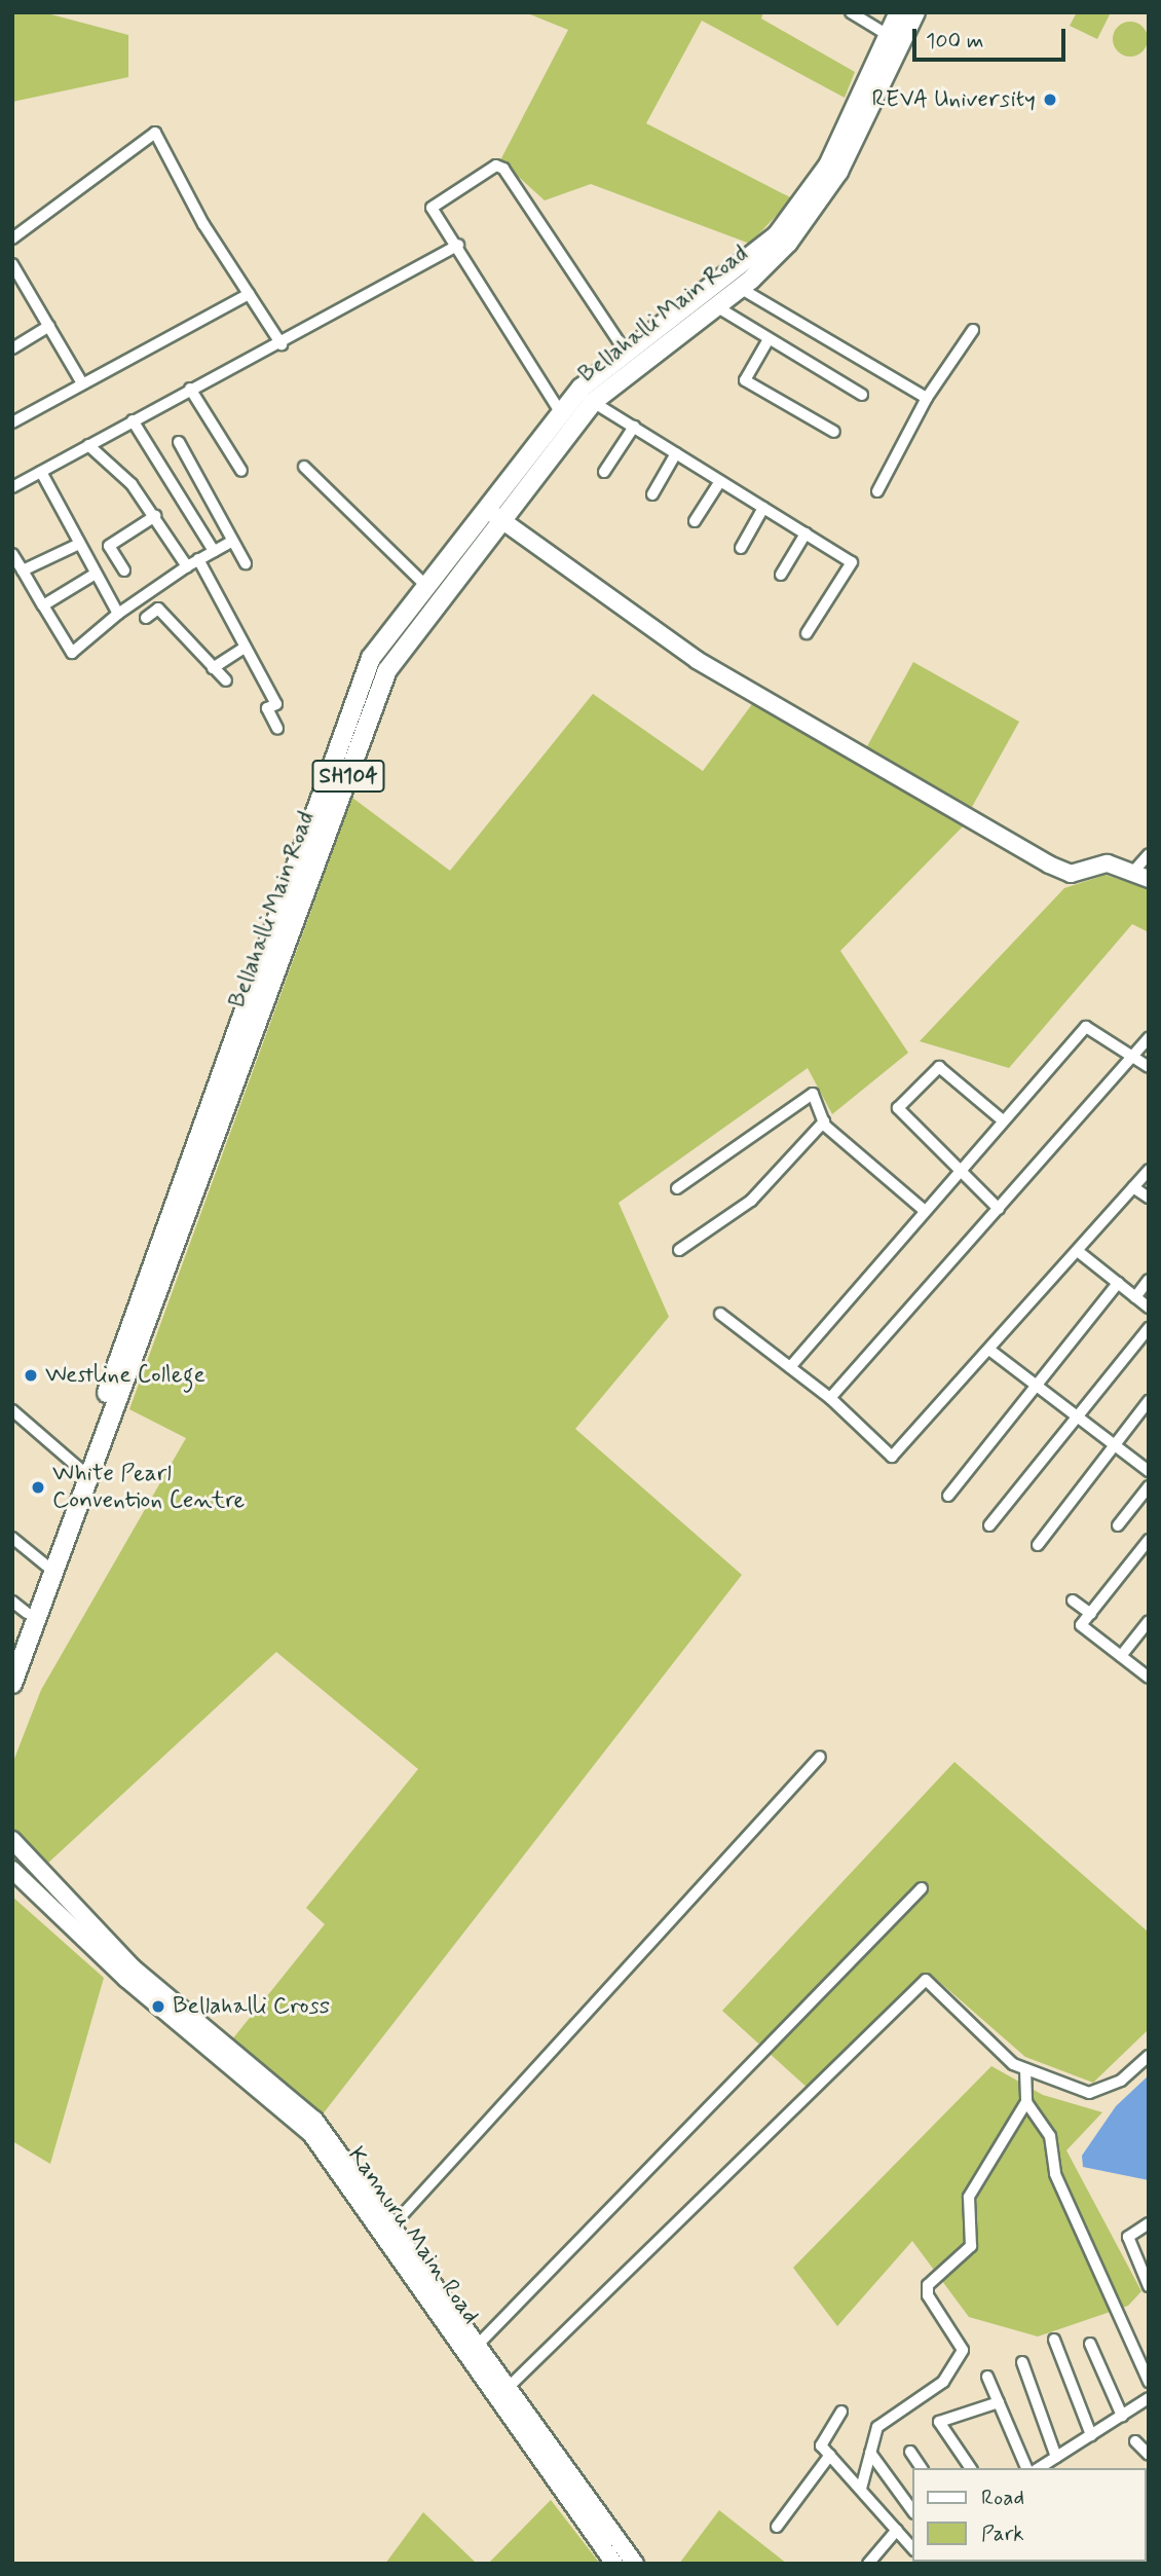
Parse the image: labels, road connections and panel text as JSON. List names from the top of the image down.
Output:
{
  "streets": {
    "main road": ["Bellahalli Main Road", "SH104", "Kannuru Main Road"]
  },
  "places": [
    "REVA University",
    "Westline College",
    "White Pearl Convention Centre",
    "Bellahalli Cross"
  ],
  "legend": ["Road", "Park"],
  "scale_bar": "100 m"
}
